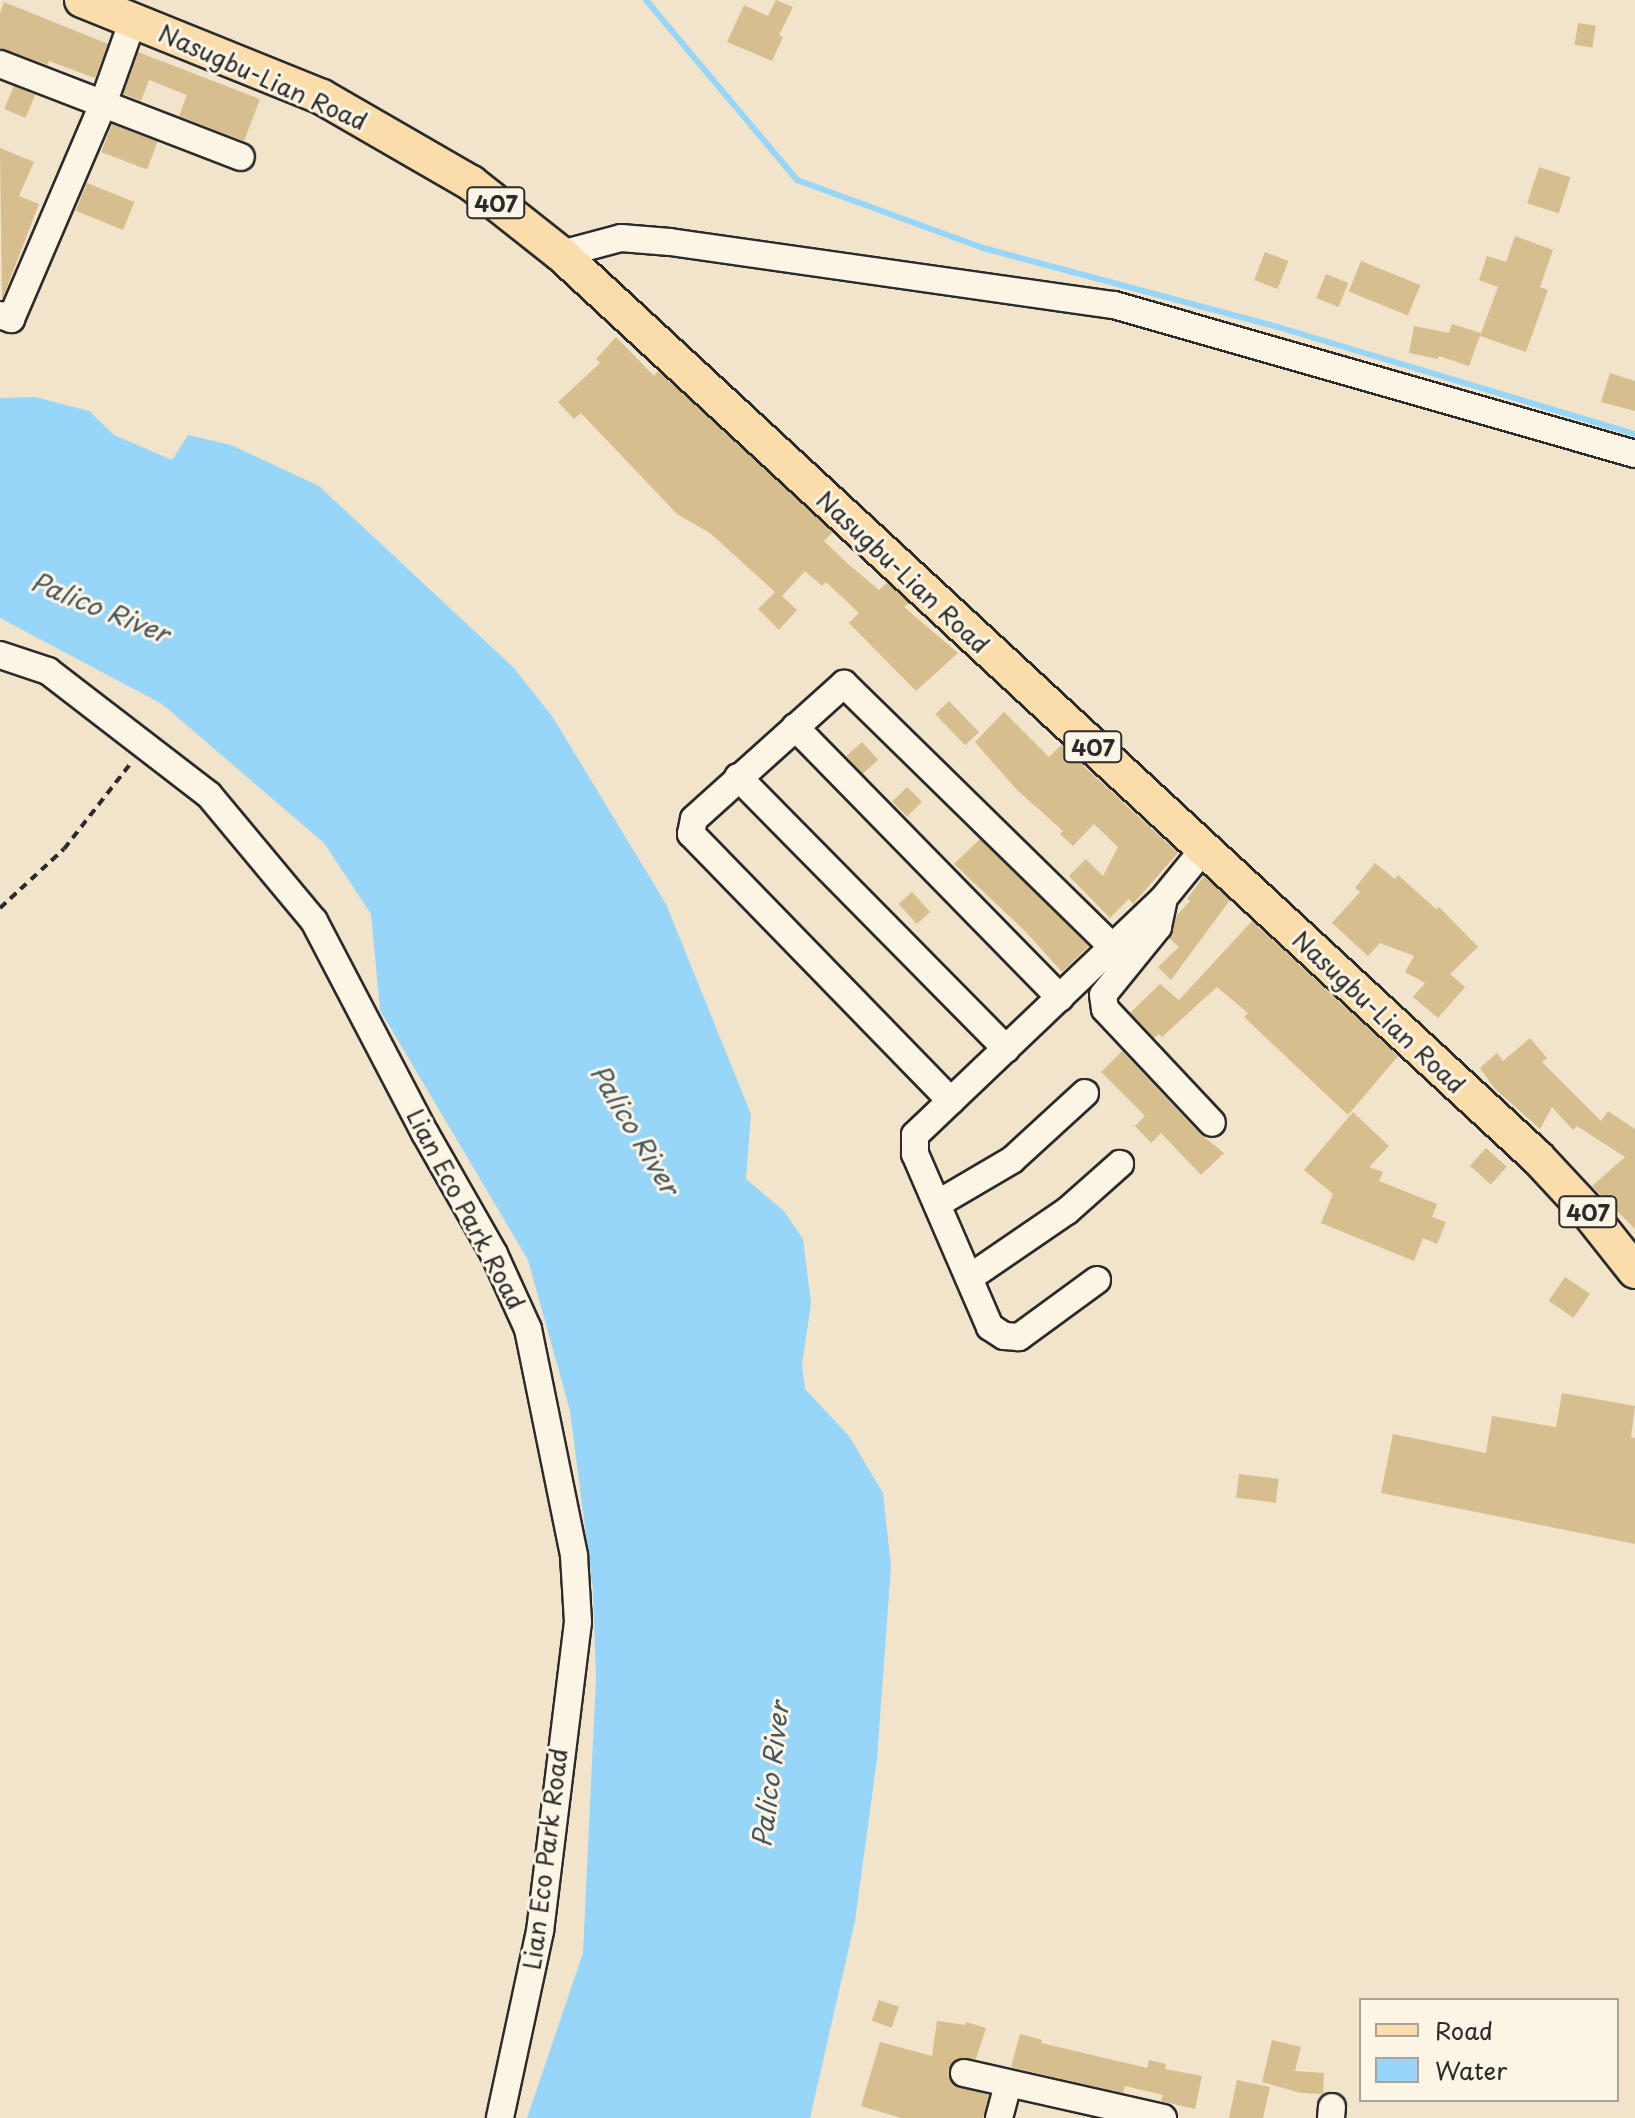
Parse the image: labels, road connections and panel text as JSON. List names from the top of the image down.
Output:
{
  "streets": {
    "main road": ["Nasugbu-Lian Road", "407"],
    "street": ["Lian Eco Park Road"]
  },
  "water": ["Palico River"],
  "legend": ["Road", "Water"]
}
